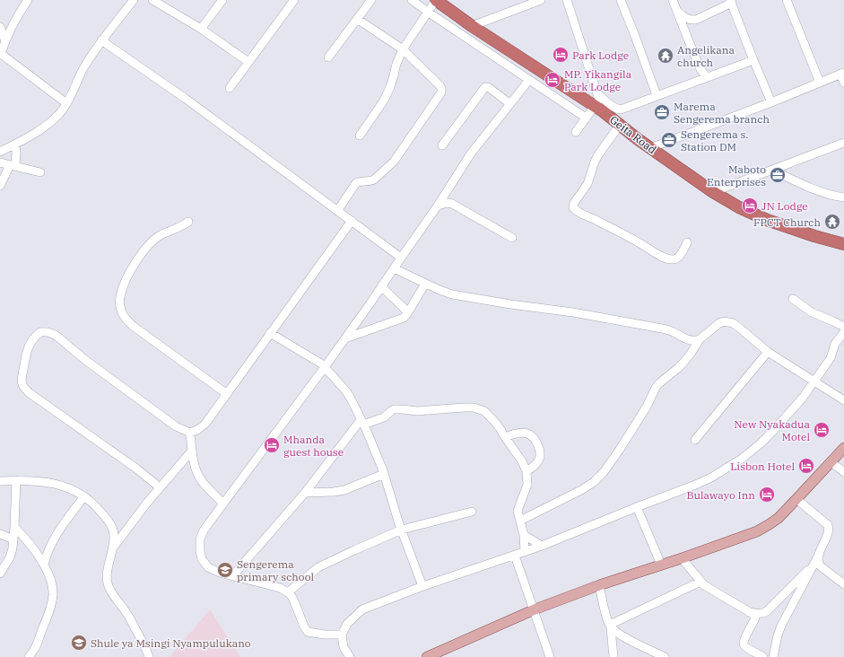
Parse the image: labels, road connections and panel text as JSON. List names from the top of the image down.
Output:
{
  "streets": {
    "highway": ["Geita Road"]
  },
  "places": {
    "hotel": [
      "Park Lodge",
      "MP. Yikangila Park Lodge",
      "JN Lodge",
      "New Nyakadua Motel",
      "Mhanda guest house",
      "Lisbon Hotel",
      "Bulawayo Inn"
    ],
    "temple": ["Angelikana church", "FPCT Church"],
    "office": ["Marema Sengerema branch", "Sengerema s. Station DM", "Maboto Enterprises"],
    "school or university": ["Sengerema primary school", "Shule ya Msingi Nyampulukano"]
  }
}
